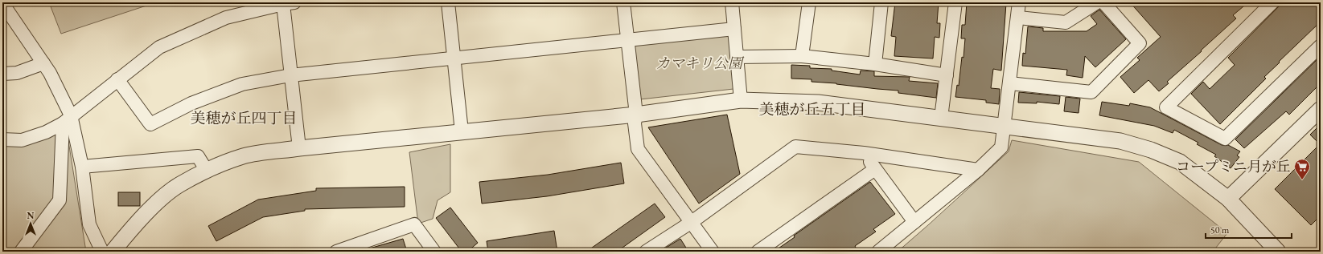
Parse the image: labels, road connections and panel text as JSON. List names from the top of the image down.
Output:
{
  "districts": ["美穂が丘五丁目", "美穂が丘四丁目"],
  "parks": ["カマキリ公園"],
  "places": {
    "supermarket": ["コープミニ月が丘"]
  },
  "scale_bar": "50 m",
  "north": "top"
}
